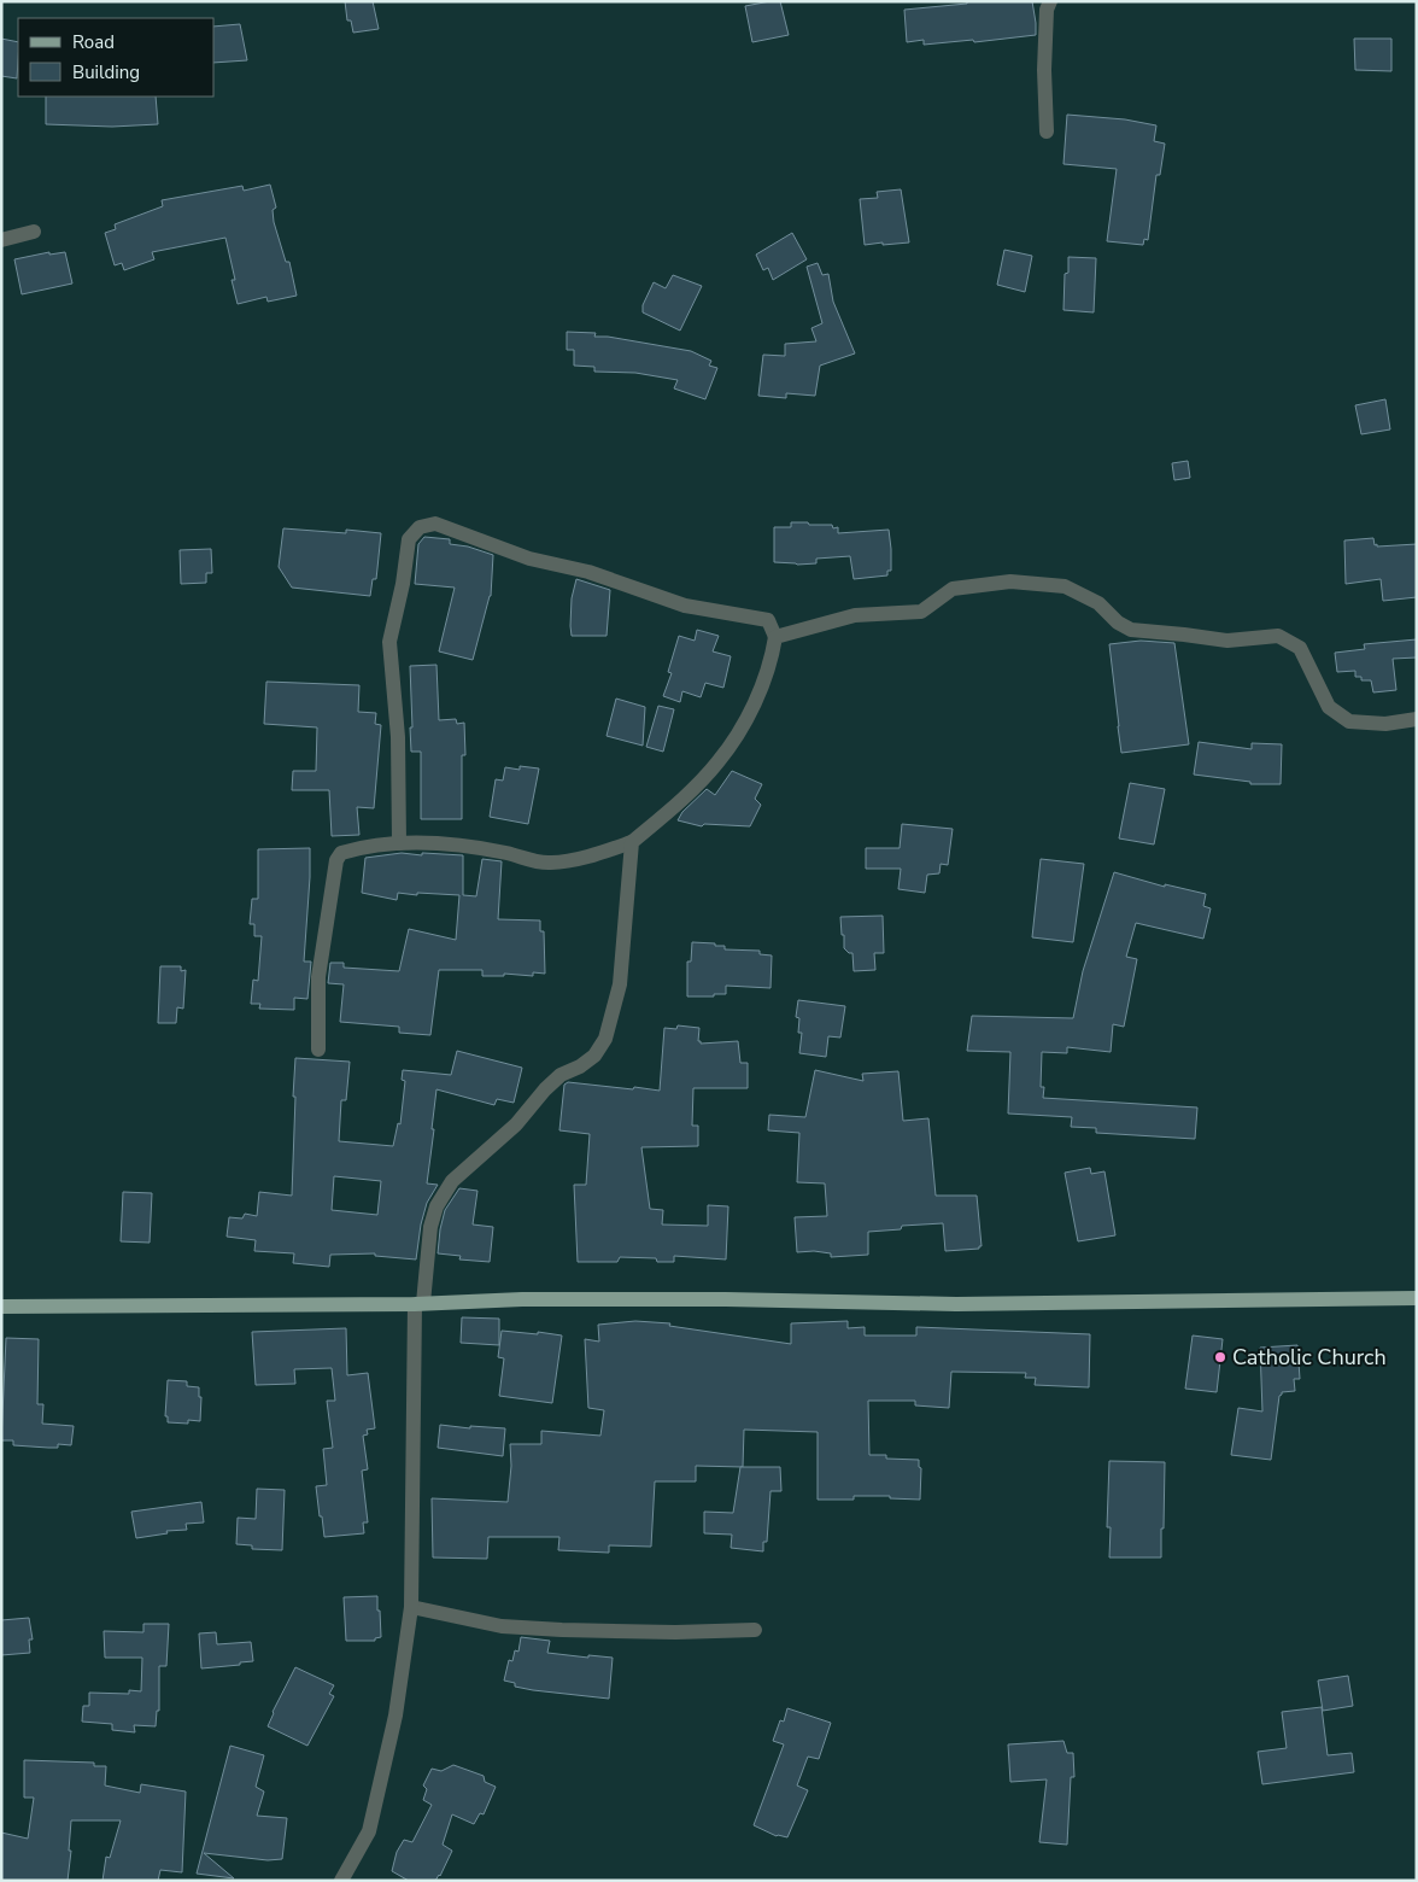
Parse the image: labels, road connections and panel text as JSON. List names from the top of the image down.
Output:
{
  "places": ["Catholic Church"],
  "legend": ["Road", "Building"]
}
